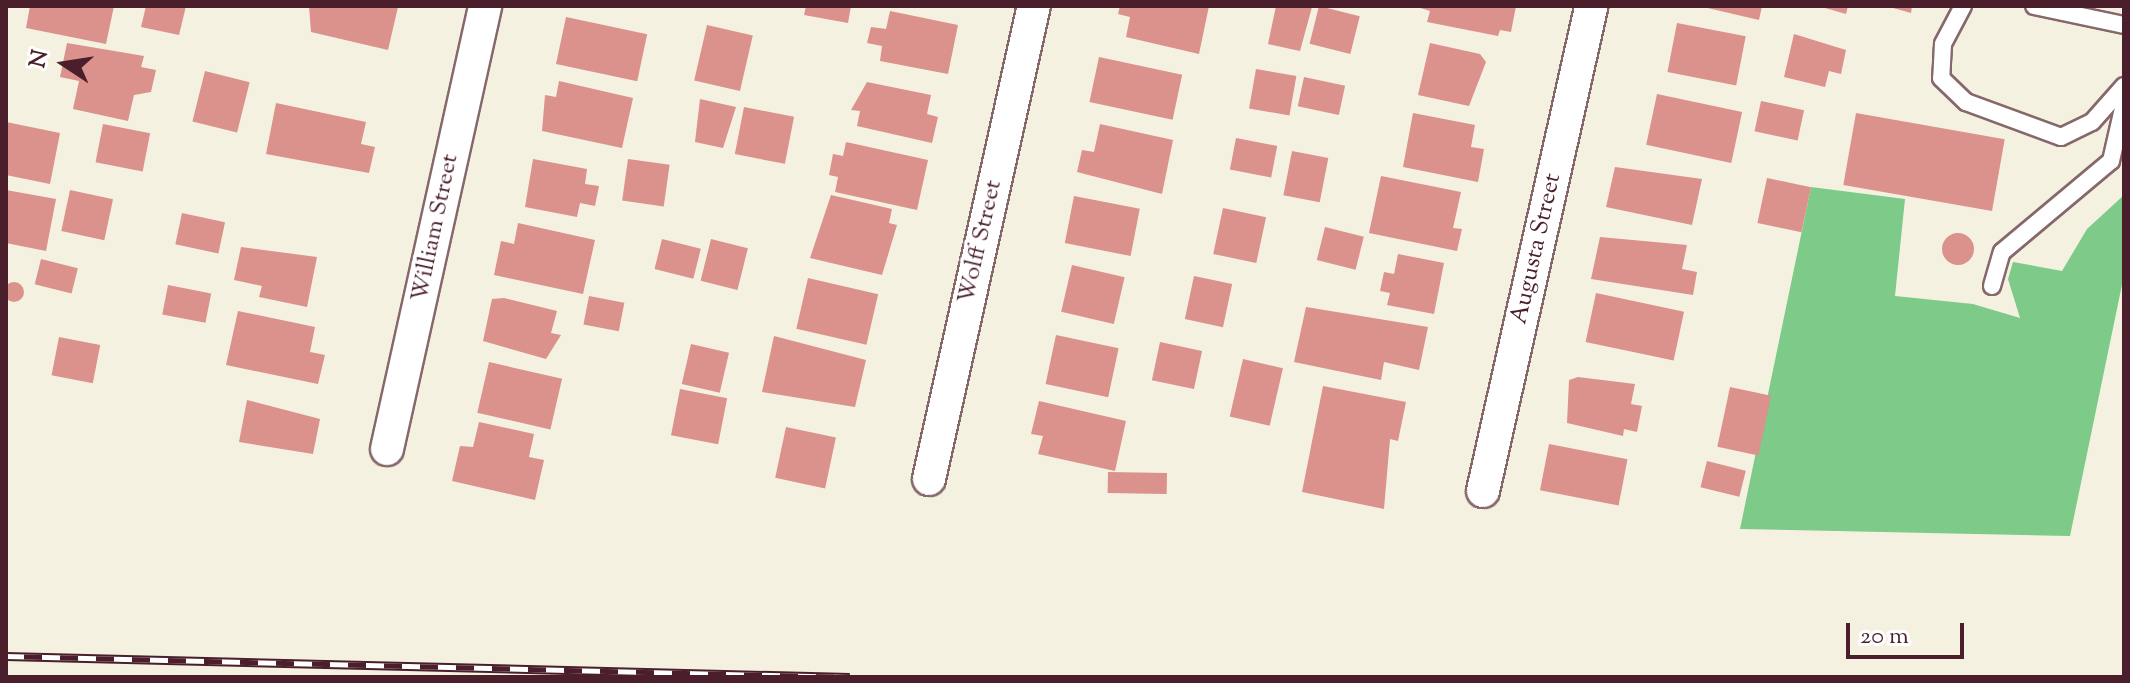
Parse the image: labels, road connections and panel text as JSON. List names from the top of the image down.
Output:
{
  "streets": {
    "street": ["William Street", "Wolff Street", "Augusta Street"]
  },
  "scale_bar": "20 m",
  "north": "left"
}
